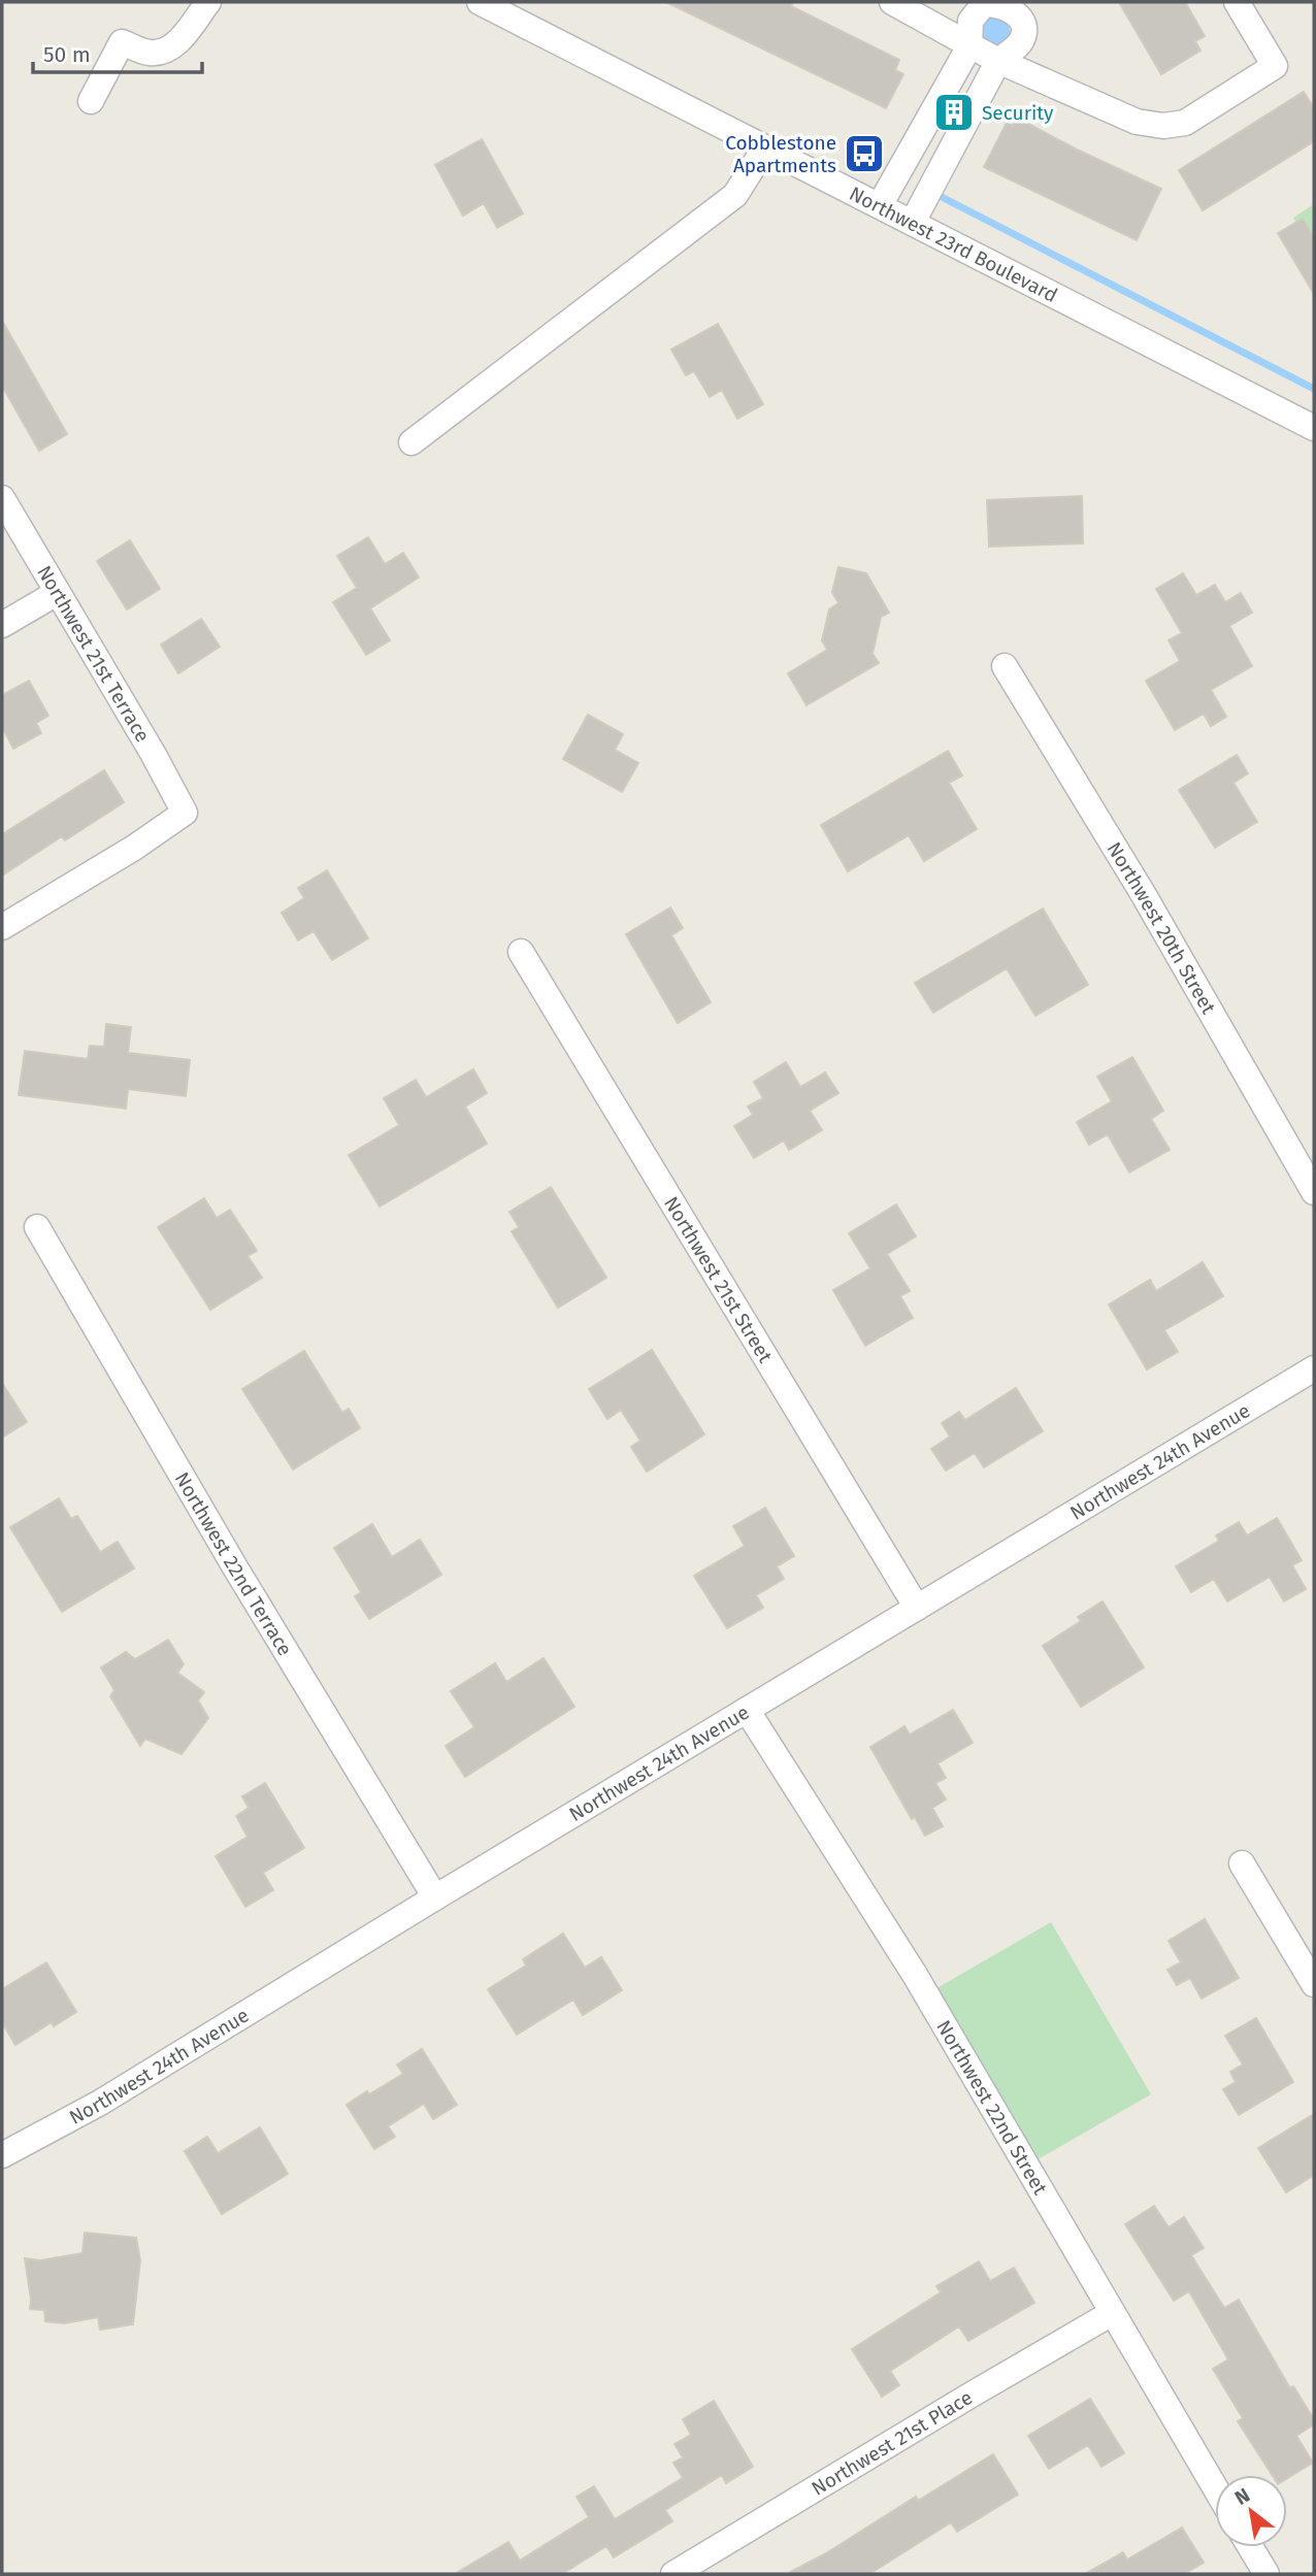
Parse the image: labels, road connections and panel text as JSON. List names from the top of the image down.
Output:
{
  "streets": {
    "street": [
      "Northwest 23rd Boulevard",
      "Northwest 21st Terrace",
      "Northwest 20th Street",
      "Northwest 21st Street",
      "Northwest 24th Avenue",
      "Northwest 22nd Terrace",
      "Northwest 22nd Street",
      "Northwest 21st Place"
    ]
  },
  "crossings": [
    ["Northwest 21st Street", "Northwest 24th Avenue"],
    ["Northwest 24th Avenue", "Northwest 22nd Terrace"],
    ["Northwest 24th Avenue", "Northwest 22nd Street"],
    ["Northwest 22nd Street", "Northwest 21st Place"]
  ],
  "places": {
    "building": ["Security"],
    "bus stop": ["Cobblestone Apartments"]
  },
  "scale_bar": "50 m",
  "north": "top left"
}
